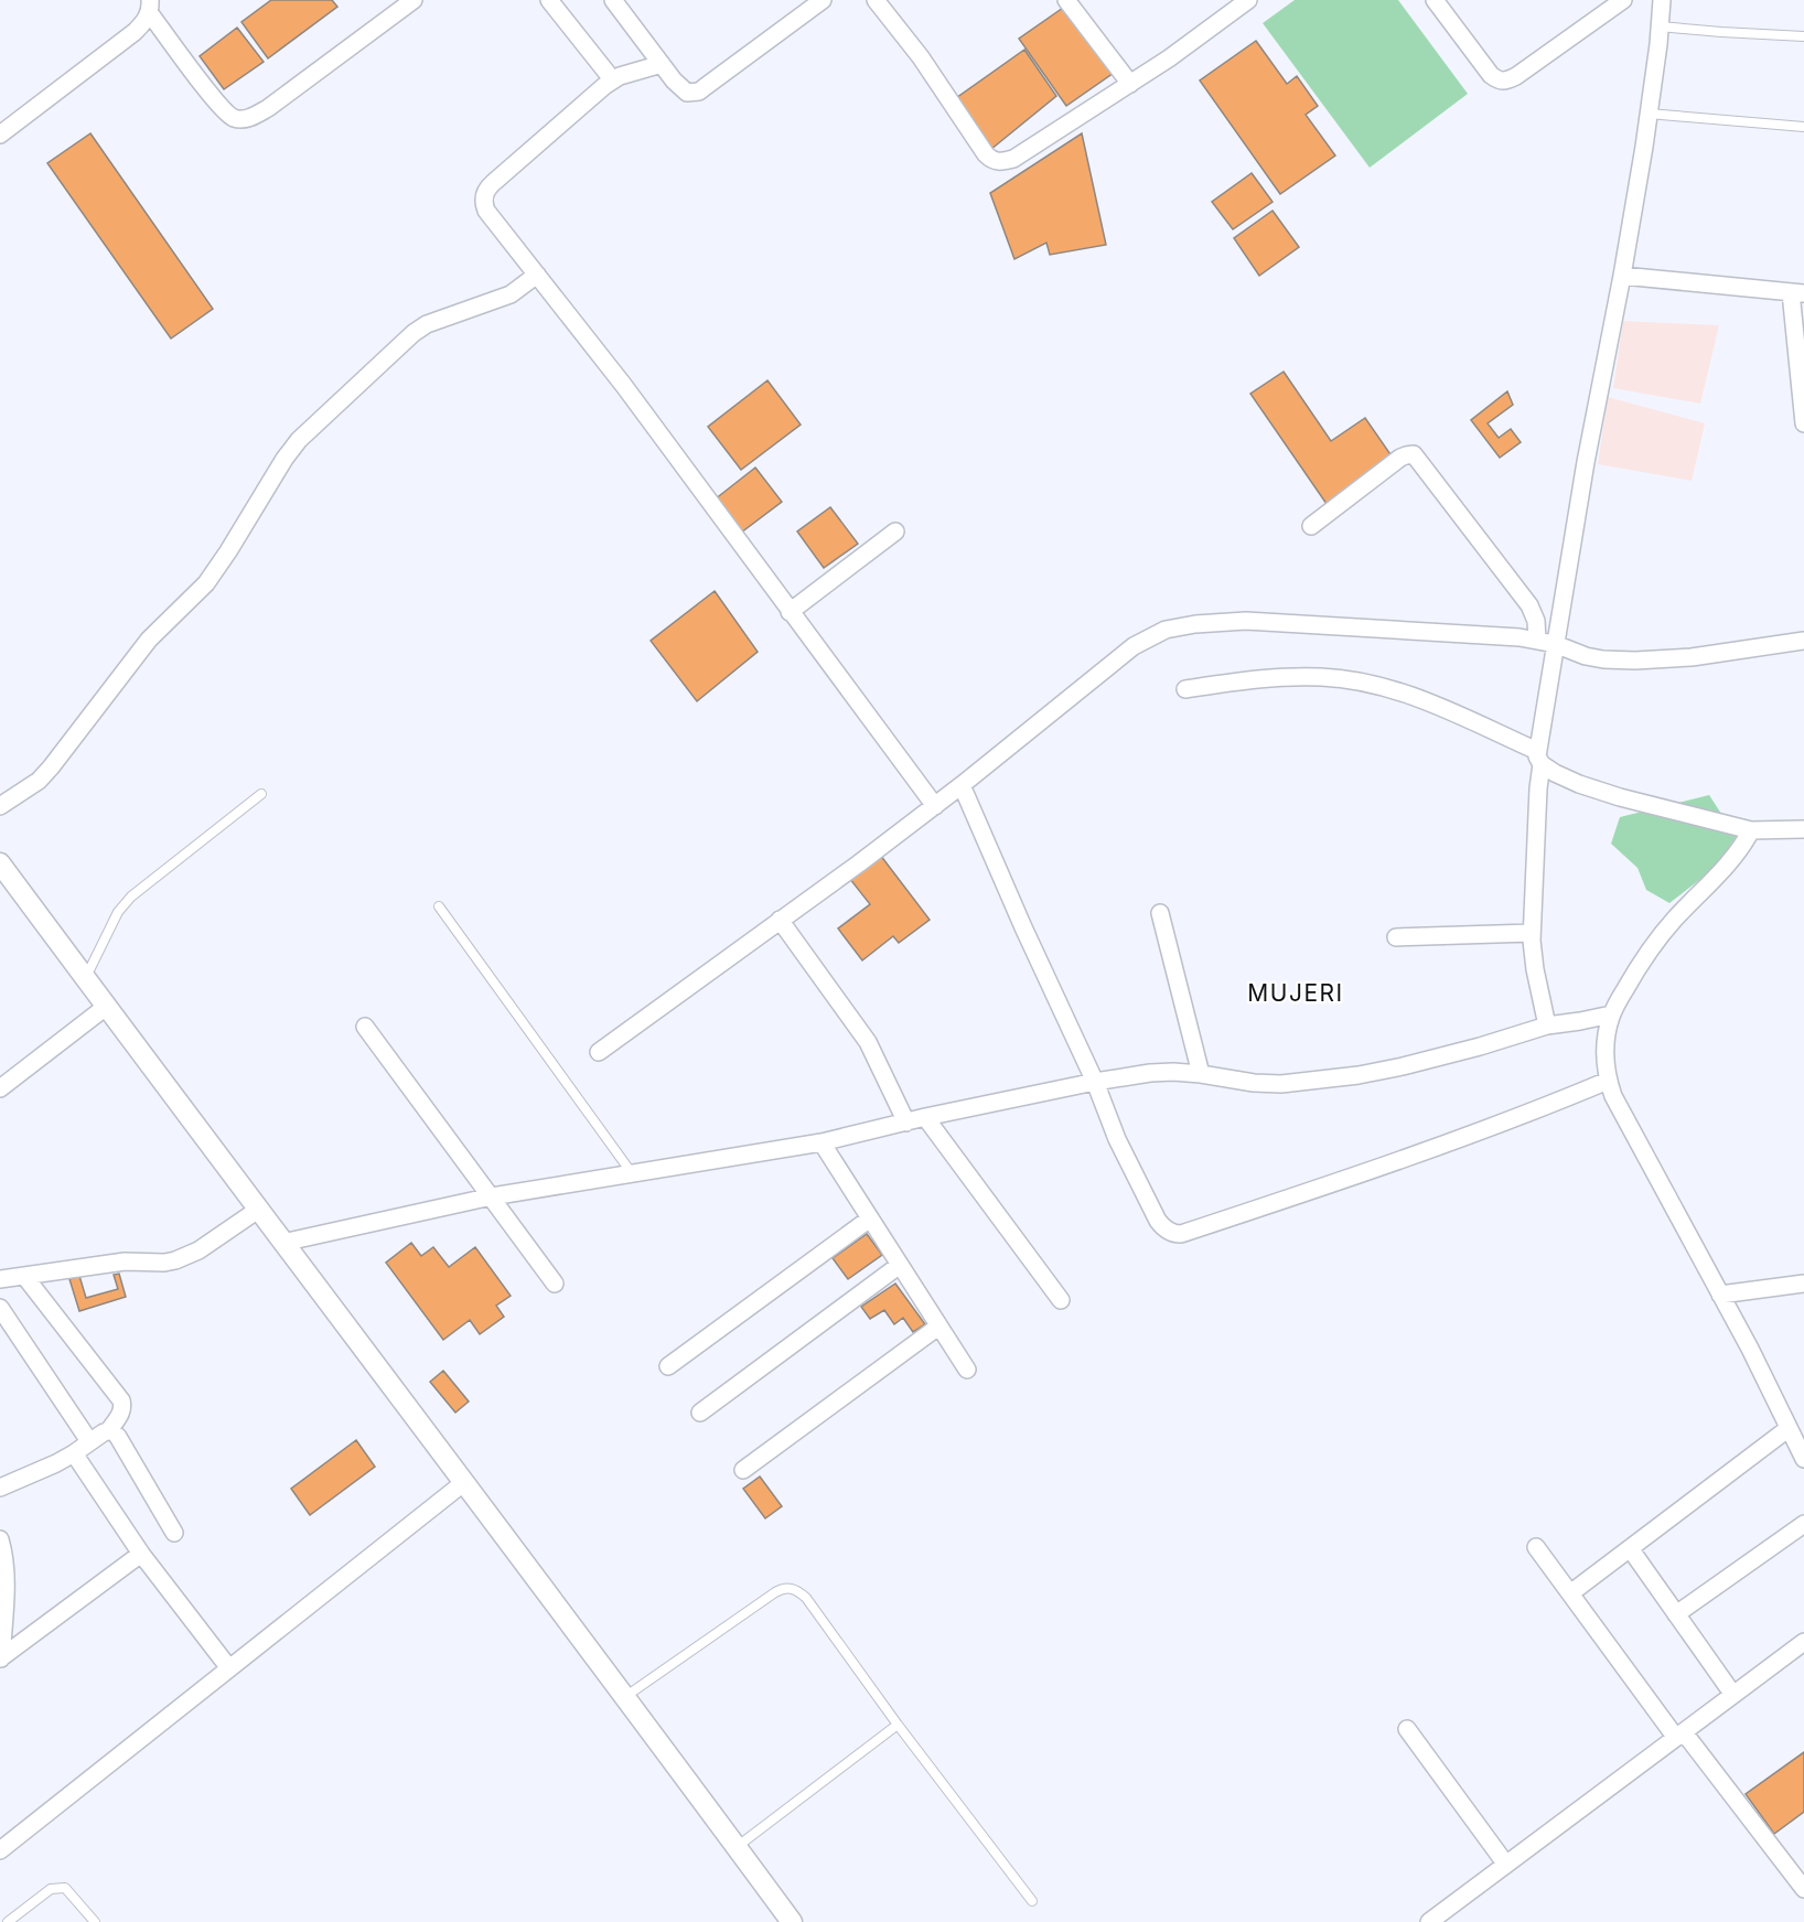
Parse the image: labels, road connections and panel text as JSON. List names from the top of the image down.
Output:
{
  "districts": ["MUJERI"]
}
